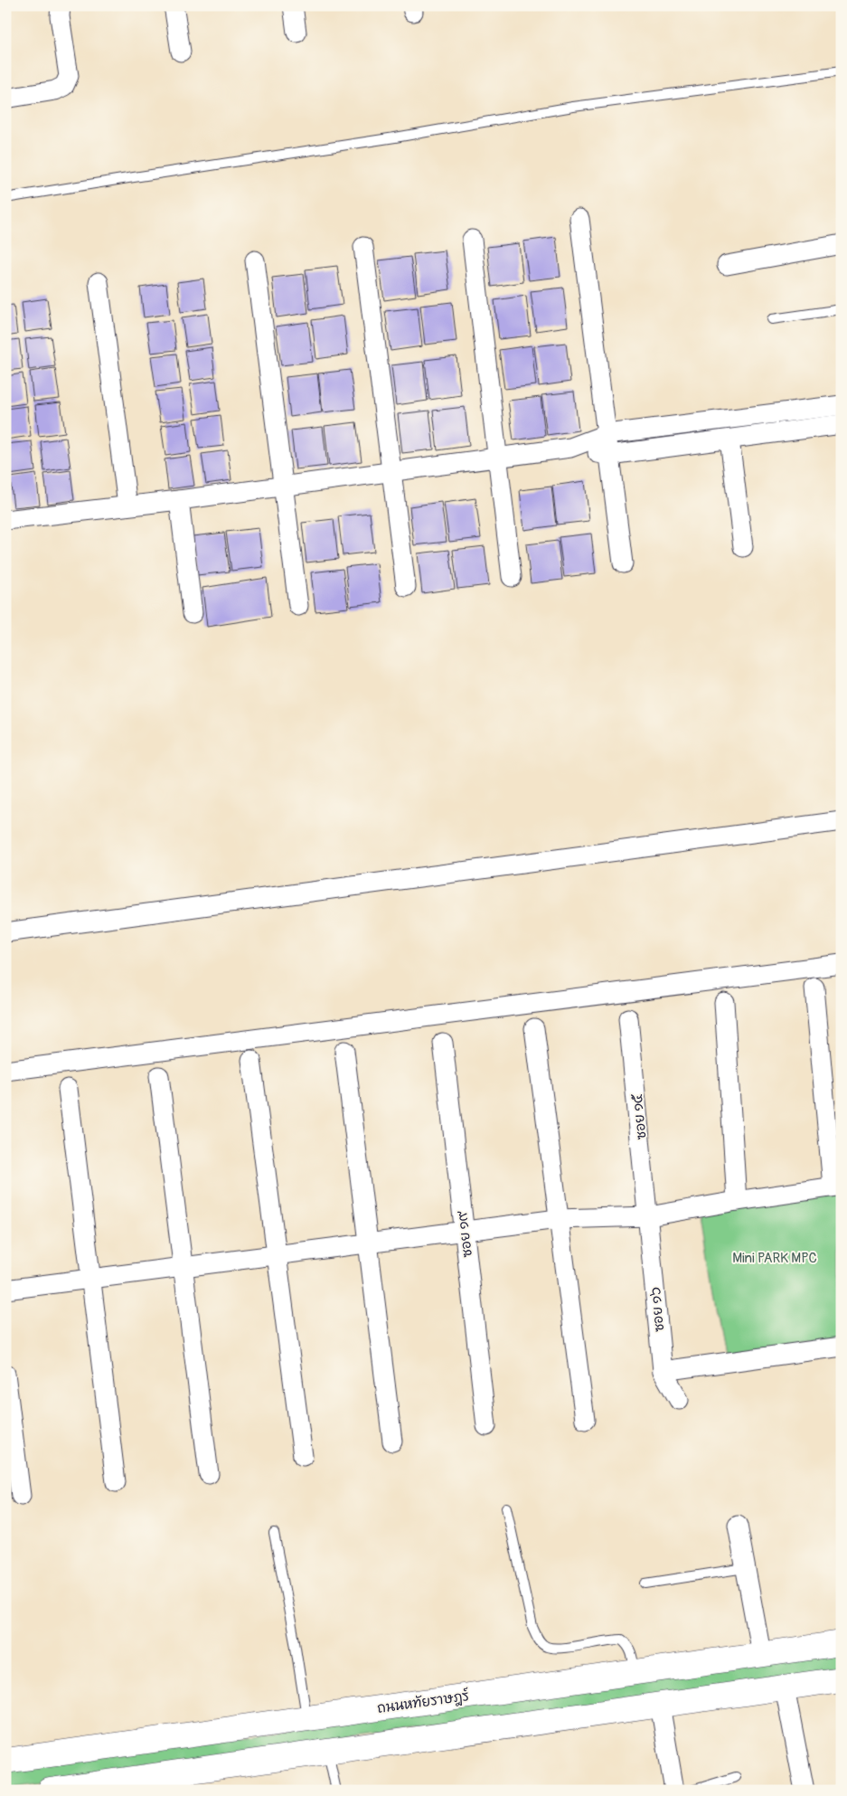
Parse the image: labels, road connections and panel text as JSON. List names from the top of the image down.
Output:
{
  "streets": {
    "main road": ["ถนนหทัยราษฎร์"],
    "street": ["ซอย ๑๕", "ซอย ๑๙", "ซอย ๑๖"]
  },
  "crossings": [
    ["ซอย ๑๕", "ซอย ๑๖"]
  ],
  "parks": ["Mini PARK MPC"]
}
